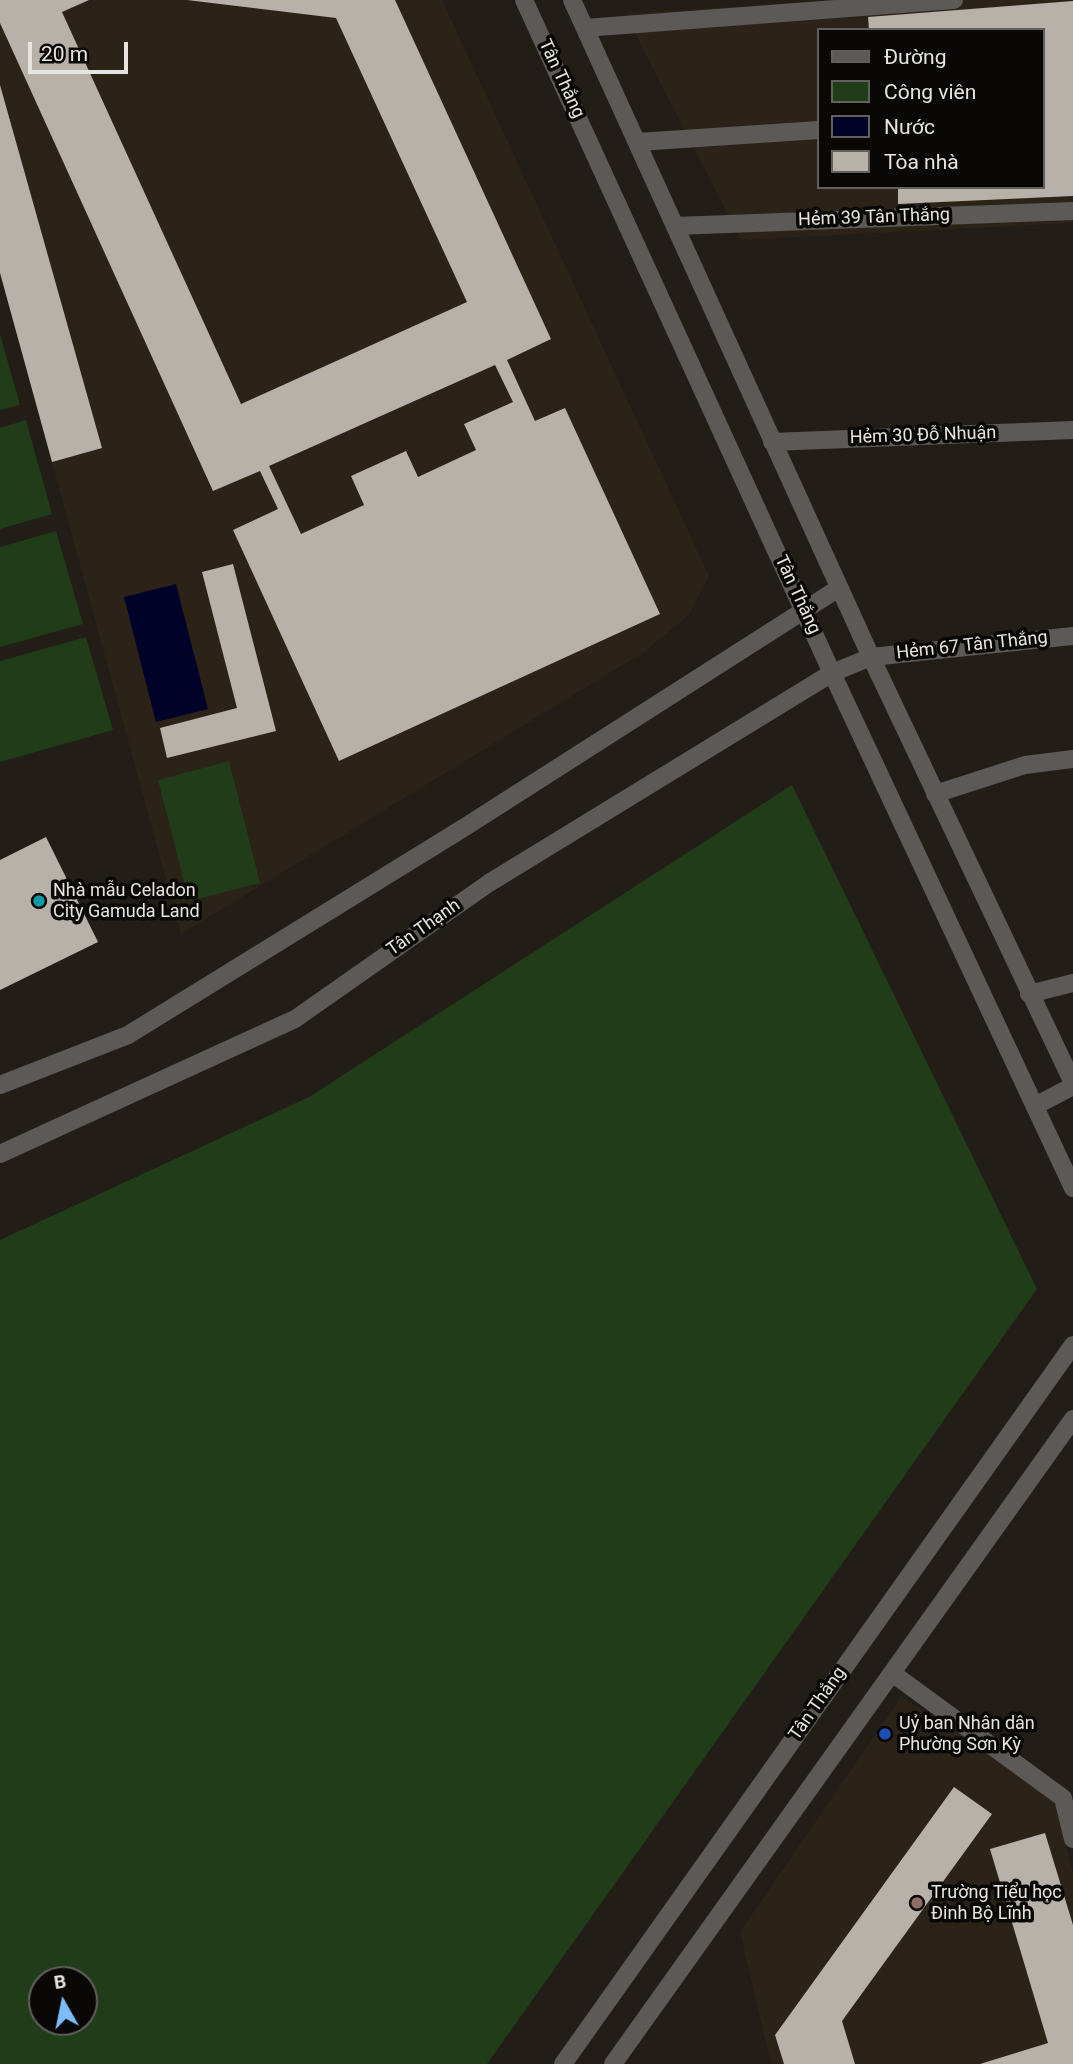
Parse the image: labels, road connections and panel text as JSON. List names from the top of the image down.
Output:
{
  "streets": {
    "street": [
      "Tân Thắng",
      "Hẻm 39 Tân Thắng",
      "Hẻm 30 Đỗ Nhuận",
      "Hẻm 67 Tân Thắng",
      "Tân Thạnh"
    ]
  },
  "crossings": [
    ["Tân Thắng", "Hẻm 67 Tân Thắng"],
    ["Tân Thắng", "Tân Thạnh"],
    ["Hẻm 67 Tân Thắng", "Tân Thạnh"]
  ],
  "places": ["Nhà mẫu Celadon City Gamuda Land", "Uỷ ban Nhân dân Phường Sơn Kỳ", "Trường Tiểu học Đinh Bộ Lĩnh"],
  "legend": [
    "Đường",
    "Công viên",
    "Nước",
    "Tòa nhà"
  ],
  "scale_bar": "20 m",
  "north": "top"
}
